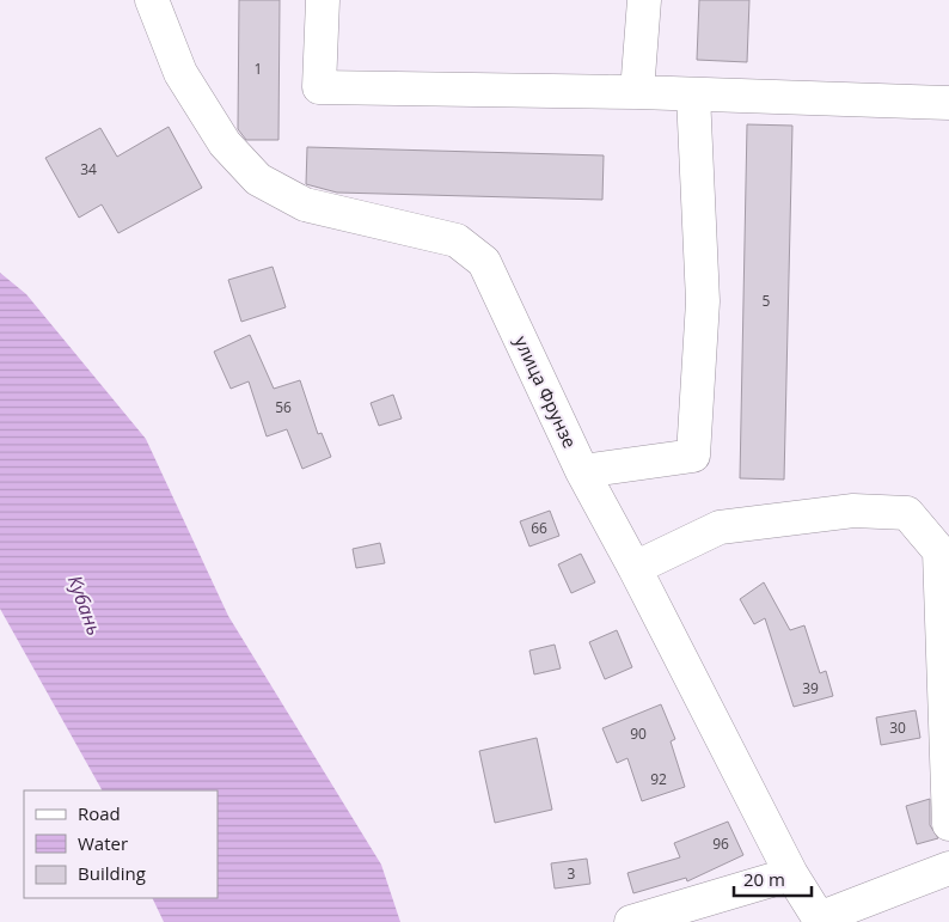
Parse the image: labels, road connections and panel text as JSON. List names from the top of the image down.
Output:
{
  "streets": {
    "street": ["улица Фрунзе"]
  },
  "water": ["Кубань"],
  "house_numbers": [
    "1",
    "34",
    "5",
    "56",
    "66",
    "39",
    "30",
    "90",
    "92",
    "96",
    "3"
  ],
  "legend": ["Road", "Water", "Building"],
  "scale_bar": "20 m"
}
